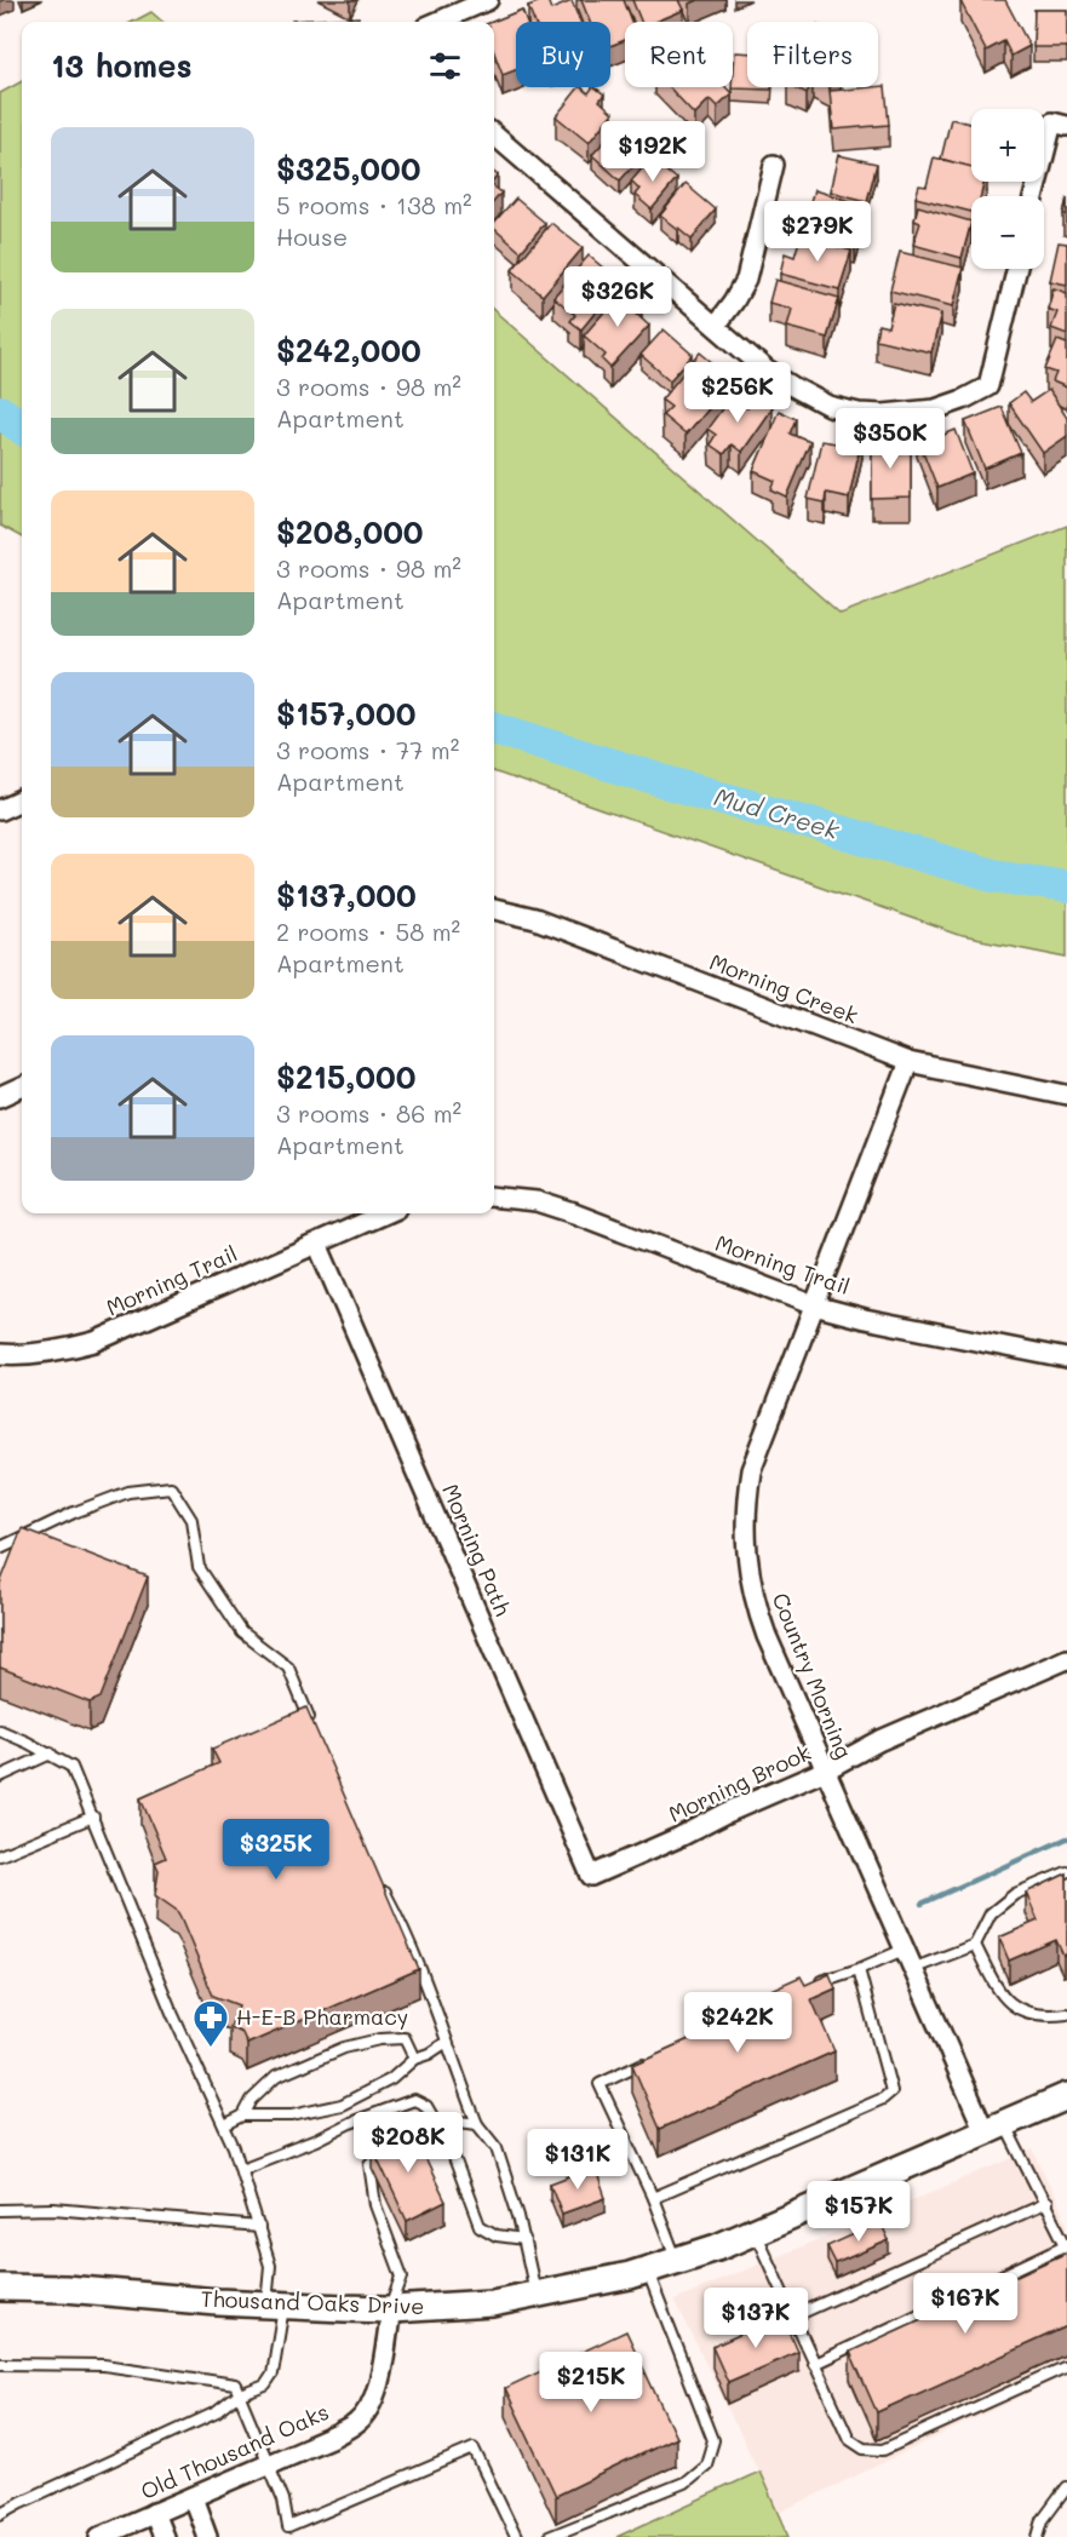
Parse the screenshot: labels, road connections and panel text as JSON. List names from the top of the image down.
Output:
{
  "streets": {
    "main road": ["Thousand Oaks Drive"],
    "street": [
      "Morning Creek",
      "Morning Trail",
      "Morning Path",
      "Country Morning",
      "Morning Brook",
      "Old Thousand Oaks"
    ]
  },
  "crossings": [
    ["Morning Creek", "Country Morning"],
    ["Morning Trail", "Morning Path"],
    ["Morning Trail", "Country Morning"],
    ["Morning Path", "Morning Brook"],
    ["Country Morning", "Morning Brook"],
    ["Country Morning", "Thousand Oaks Drive"],
    ["Thousand Oaks Drive", "Old Thousand Oaks"]
  ],
  "water": ["Mud Creek"],
  "places": {
    "pharmacy": ["H-E-B Pharmacy"]
  },
  "page": {
    "chip": ["Buy", "Rent", "Filters"],
    "heading": "13 homes",
    "map_buttons": ["+", "−"],
    "list": [
      {
        "name": "$325,000",
        "note": "5 rooms · 138 m² · House"
      },
      {
        "name": "$242,000",
        "note": "3 rooms · 98 m² · Apartment"
      },
      {
        "name": "$208,000",
        "note": "3 rooms · 98 m² · Apartment"
      },
      {
        "name": "$157,000",
        "note": "3 rooms · 77 m² · Apartment"
      },
      {
        "name": "$137,000",
        "note": "2 rooms · 58 m² · Apartment"
      },
      {
        "name": "$215,000",
        "note": "3 rooms · 86 m² · Apartment"
      }
    ],
    "price": [
      "$192K",
      "$279K",
      "$326K",
      "$256K",
      "$350K",
      "$325K",
      "$242K",
      "$208K",
      "$131K",
      "$157K",
      "$167K",
      "$137K",
      "$215K"
    ]
  }
}
